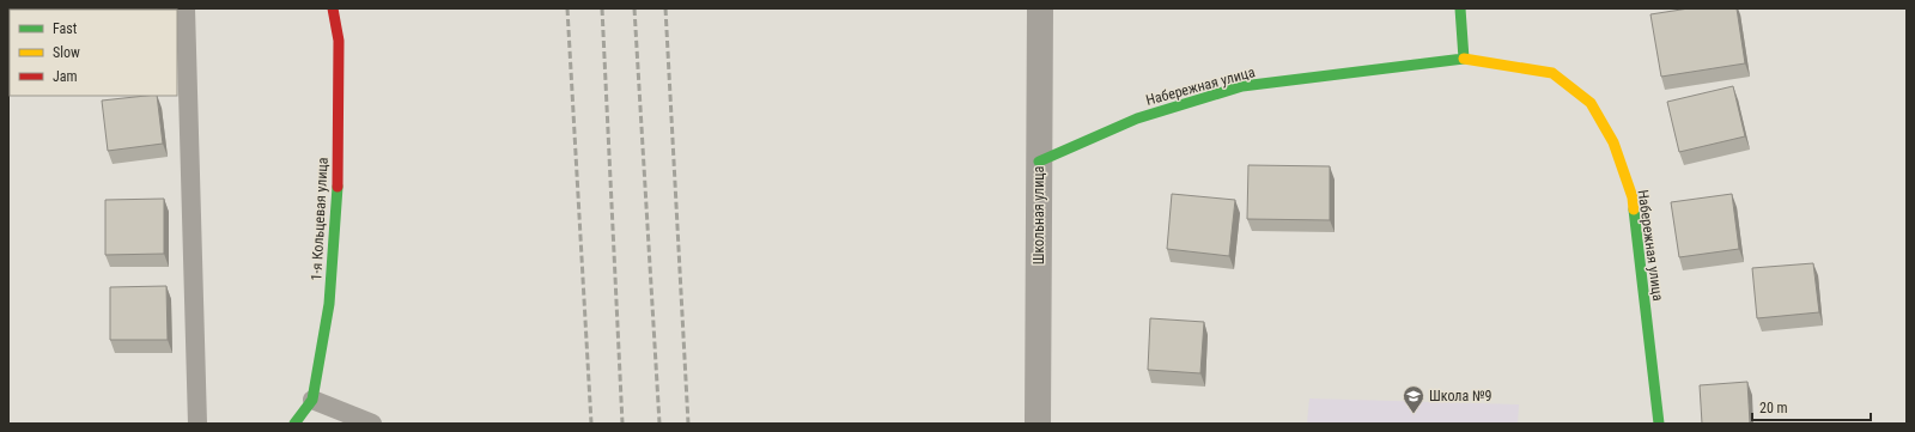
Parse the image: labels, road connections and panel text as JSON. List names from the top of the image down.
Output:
{
  "streets": {
    "street": ["Набережная улица", "Школьная улица", "1-я Кольцевая улица"]
  },
  "crossings": [
    ["Набережная улица", "Школьная улица"]
  ],
  "places": {
    "school or university": ["Школа №9"]
  },
  "legend": ["Fast", "Slow", "Jam"],
  "scale_bar": "20 m"
}
